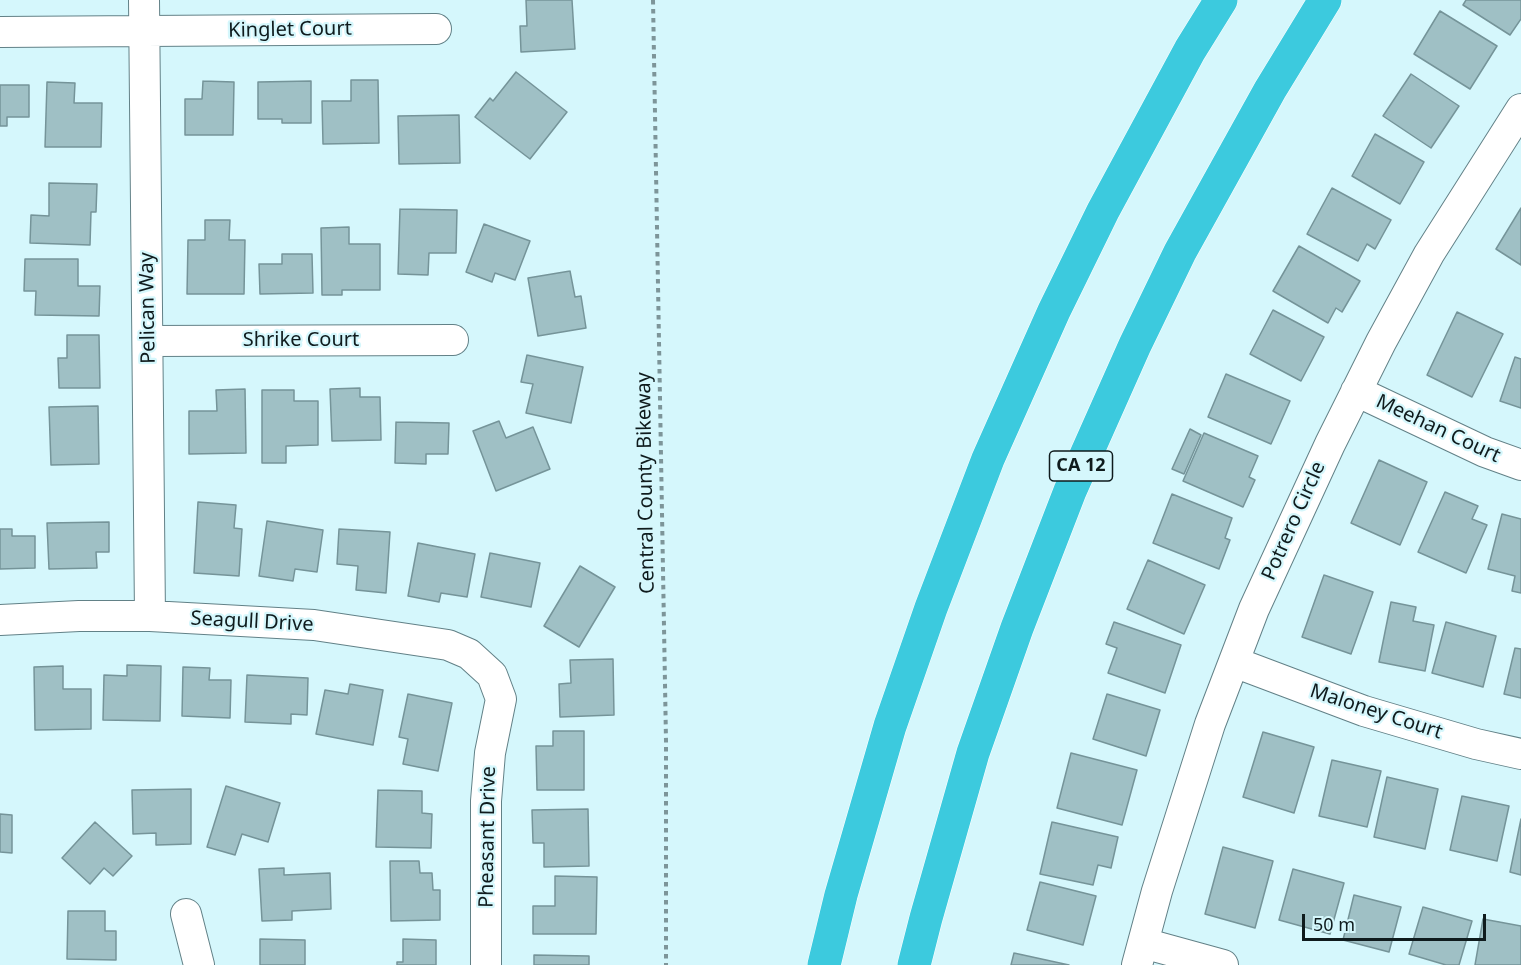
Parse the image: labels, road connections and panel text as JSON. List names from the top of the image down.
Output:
{
  "streets": {
    "highway": ["CA 12"],
    "street": [
      "Kinglet Court",
      "Pelican Way",
      "Shrike Court",
      "Meehan Court",
      "Potrero Circle",
      "Seagull Drive",
      "Maloney Court",
      "Pheasant Drive"
    ],
    "path": ["Central County Bikeway"]
  },
  "crossings": [
    ["Kinglet Court", "Pelican Way"],
    ["Pelican Way", "Shrike Court"],
    ["Pelican Way", "Seagull Drive"],
    ["Meehan Court", "Potrero Circle"],
    ["Potrero Circle", "Maloney Court"],
    ["Seagull Drive", "Pheasant Drive"]
  ],
  "scale_bar": "50 m"
}
